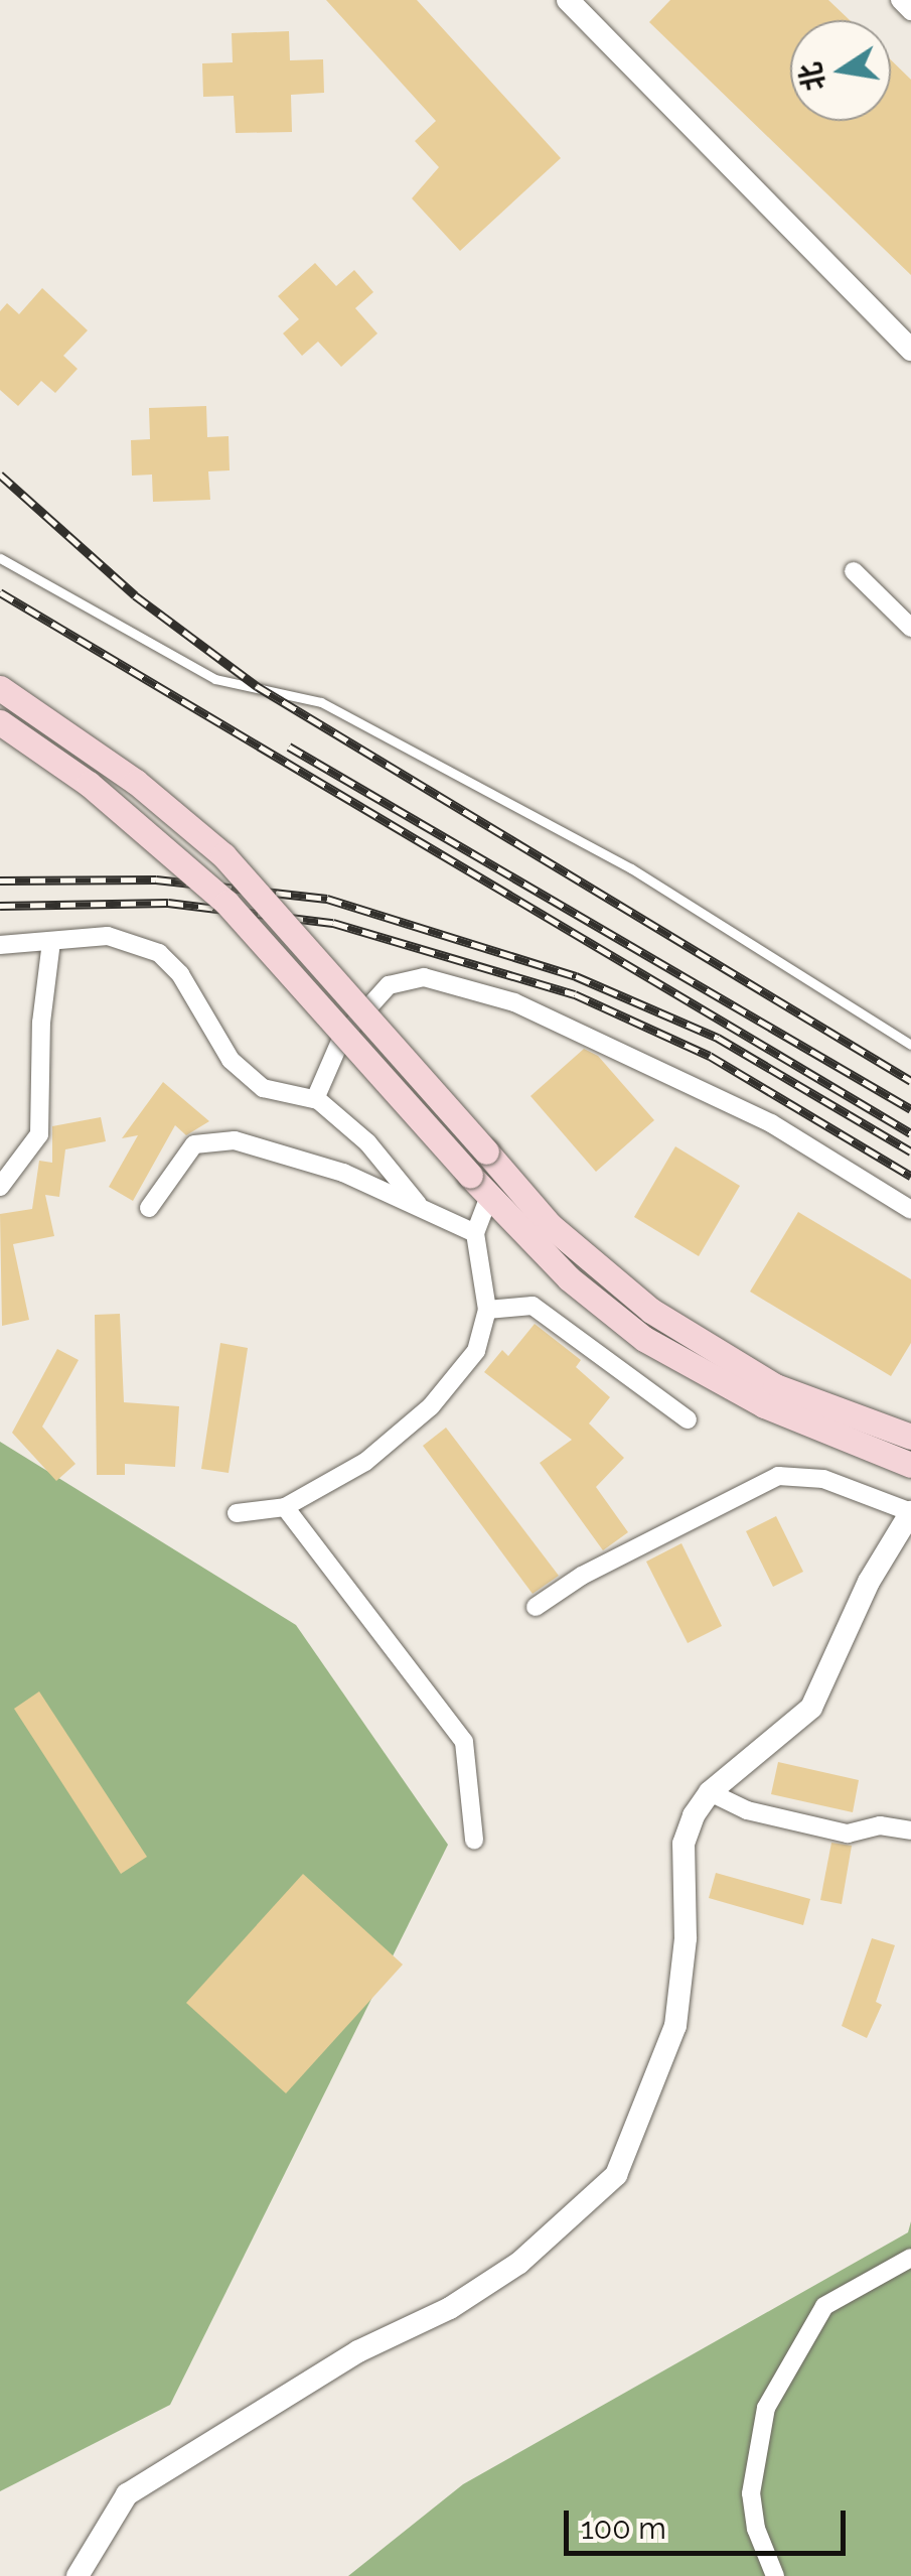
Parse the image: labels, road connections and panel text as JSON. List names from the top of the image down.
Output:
{
  "scale_bar": "100 m",
  "north": "left"
}
